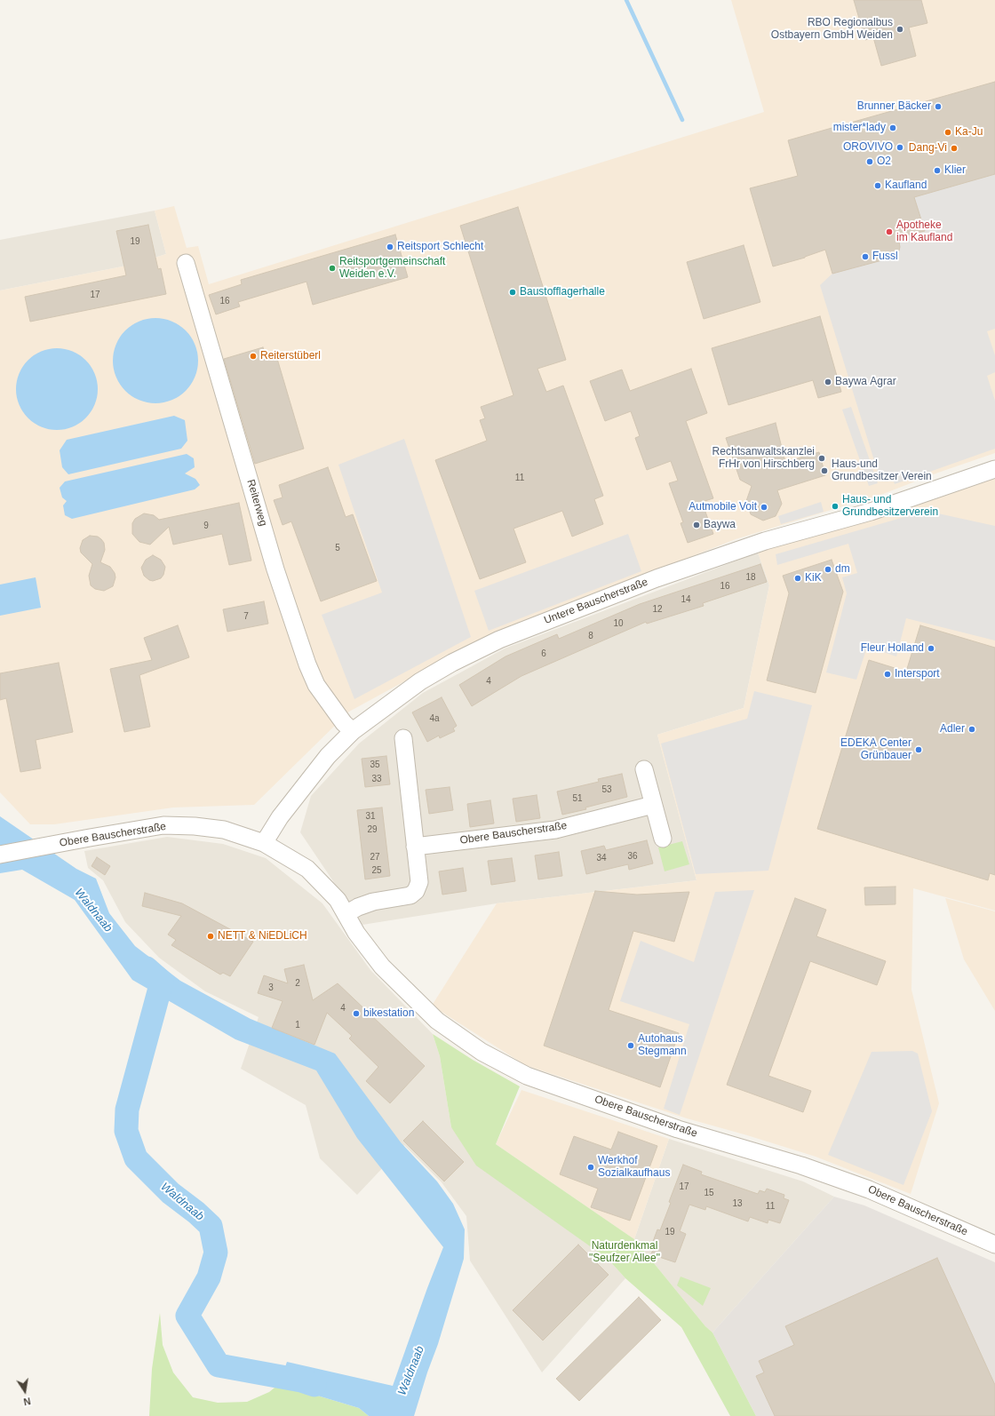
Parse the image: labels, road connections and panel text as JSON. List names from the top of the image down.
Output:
{
  "streets": {
    "street": ["Reiterweg", "Untere Bauscherstraße", "Obere Bauscherstraße"]
  },
  "crossings": [
    ["Reiterweg", "Untere Bauscherstraße"],
    ["Untere Bauscherstraße", "Obere Bauscherstraße"]
  ],
  "water": ["Waldnaab"],
  "parks": ["Naturdenkmal \"Seufzer Allee\""],
  "places": [
    "RBO Regionalbus Ostbayern GmbH Weiden",
    "Brunner Bäcker",
    "mister*lady",
    "Ka-Ju",
    "OROVIVO",
    "Dang-Vi",
    "O2",
    "Klier",
    "Kaufland",
    "Apotheke im Kaufland",
    "Reitsport Schlecht",
    "Fussl",
    "Reitsportgemeinschaft Weiden e.V.",
    "Baustofflagerhalle",
    "Reiterstüberl",
    "Baywa Agrar",
    "Rechtsanwaltskanzlei FrHr von Hirschberg",
    "Haus-und Grundbesitzer Verein",
    "Haus- und Grundbesitzerverein",
    "Autmobile Voit",
    "Baywa",
    "dm",
    "KiK",
    "Fleur Holland",
    "Intersport",
    "Adler",
    "EDEKA Center Grünbauer",
    "NETT & NiEDLiCH",
    "bikestation",
    "Autohaus Stegmann",
    "Werkhof Sozialkaufhaus"
  ],
  "house_numbers": [
    "19",
    "17",
    "16",
    "11",
    "9",
    "5",
    "18",
    "16",
    "14",
    "12",
    "7",
    "10",
    "8",
    "6",
    "4",
    "4a",
    "35",
    "33",
    "53",
    "51",
    "31",
    "29",
    "36",
    "27",
    "34",
    "25",
    "2",
    "3",
    "4",
    "1",
    "17",
    "15",
    "13",
    "11",
    "19"
  ],
  "north": "bottom"
}
